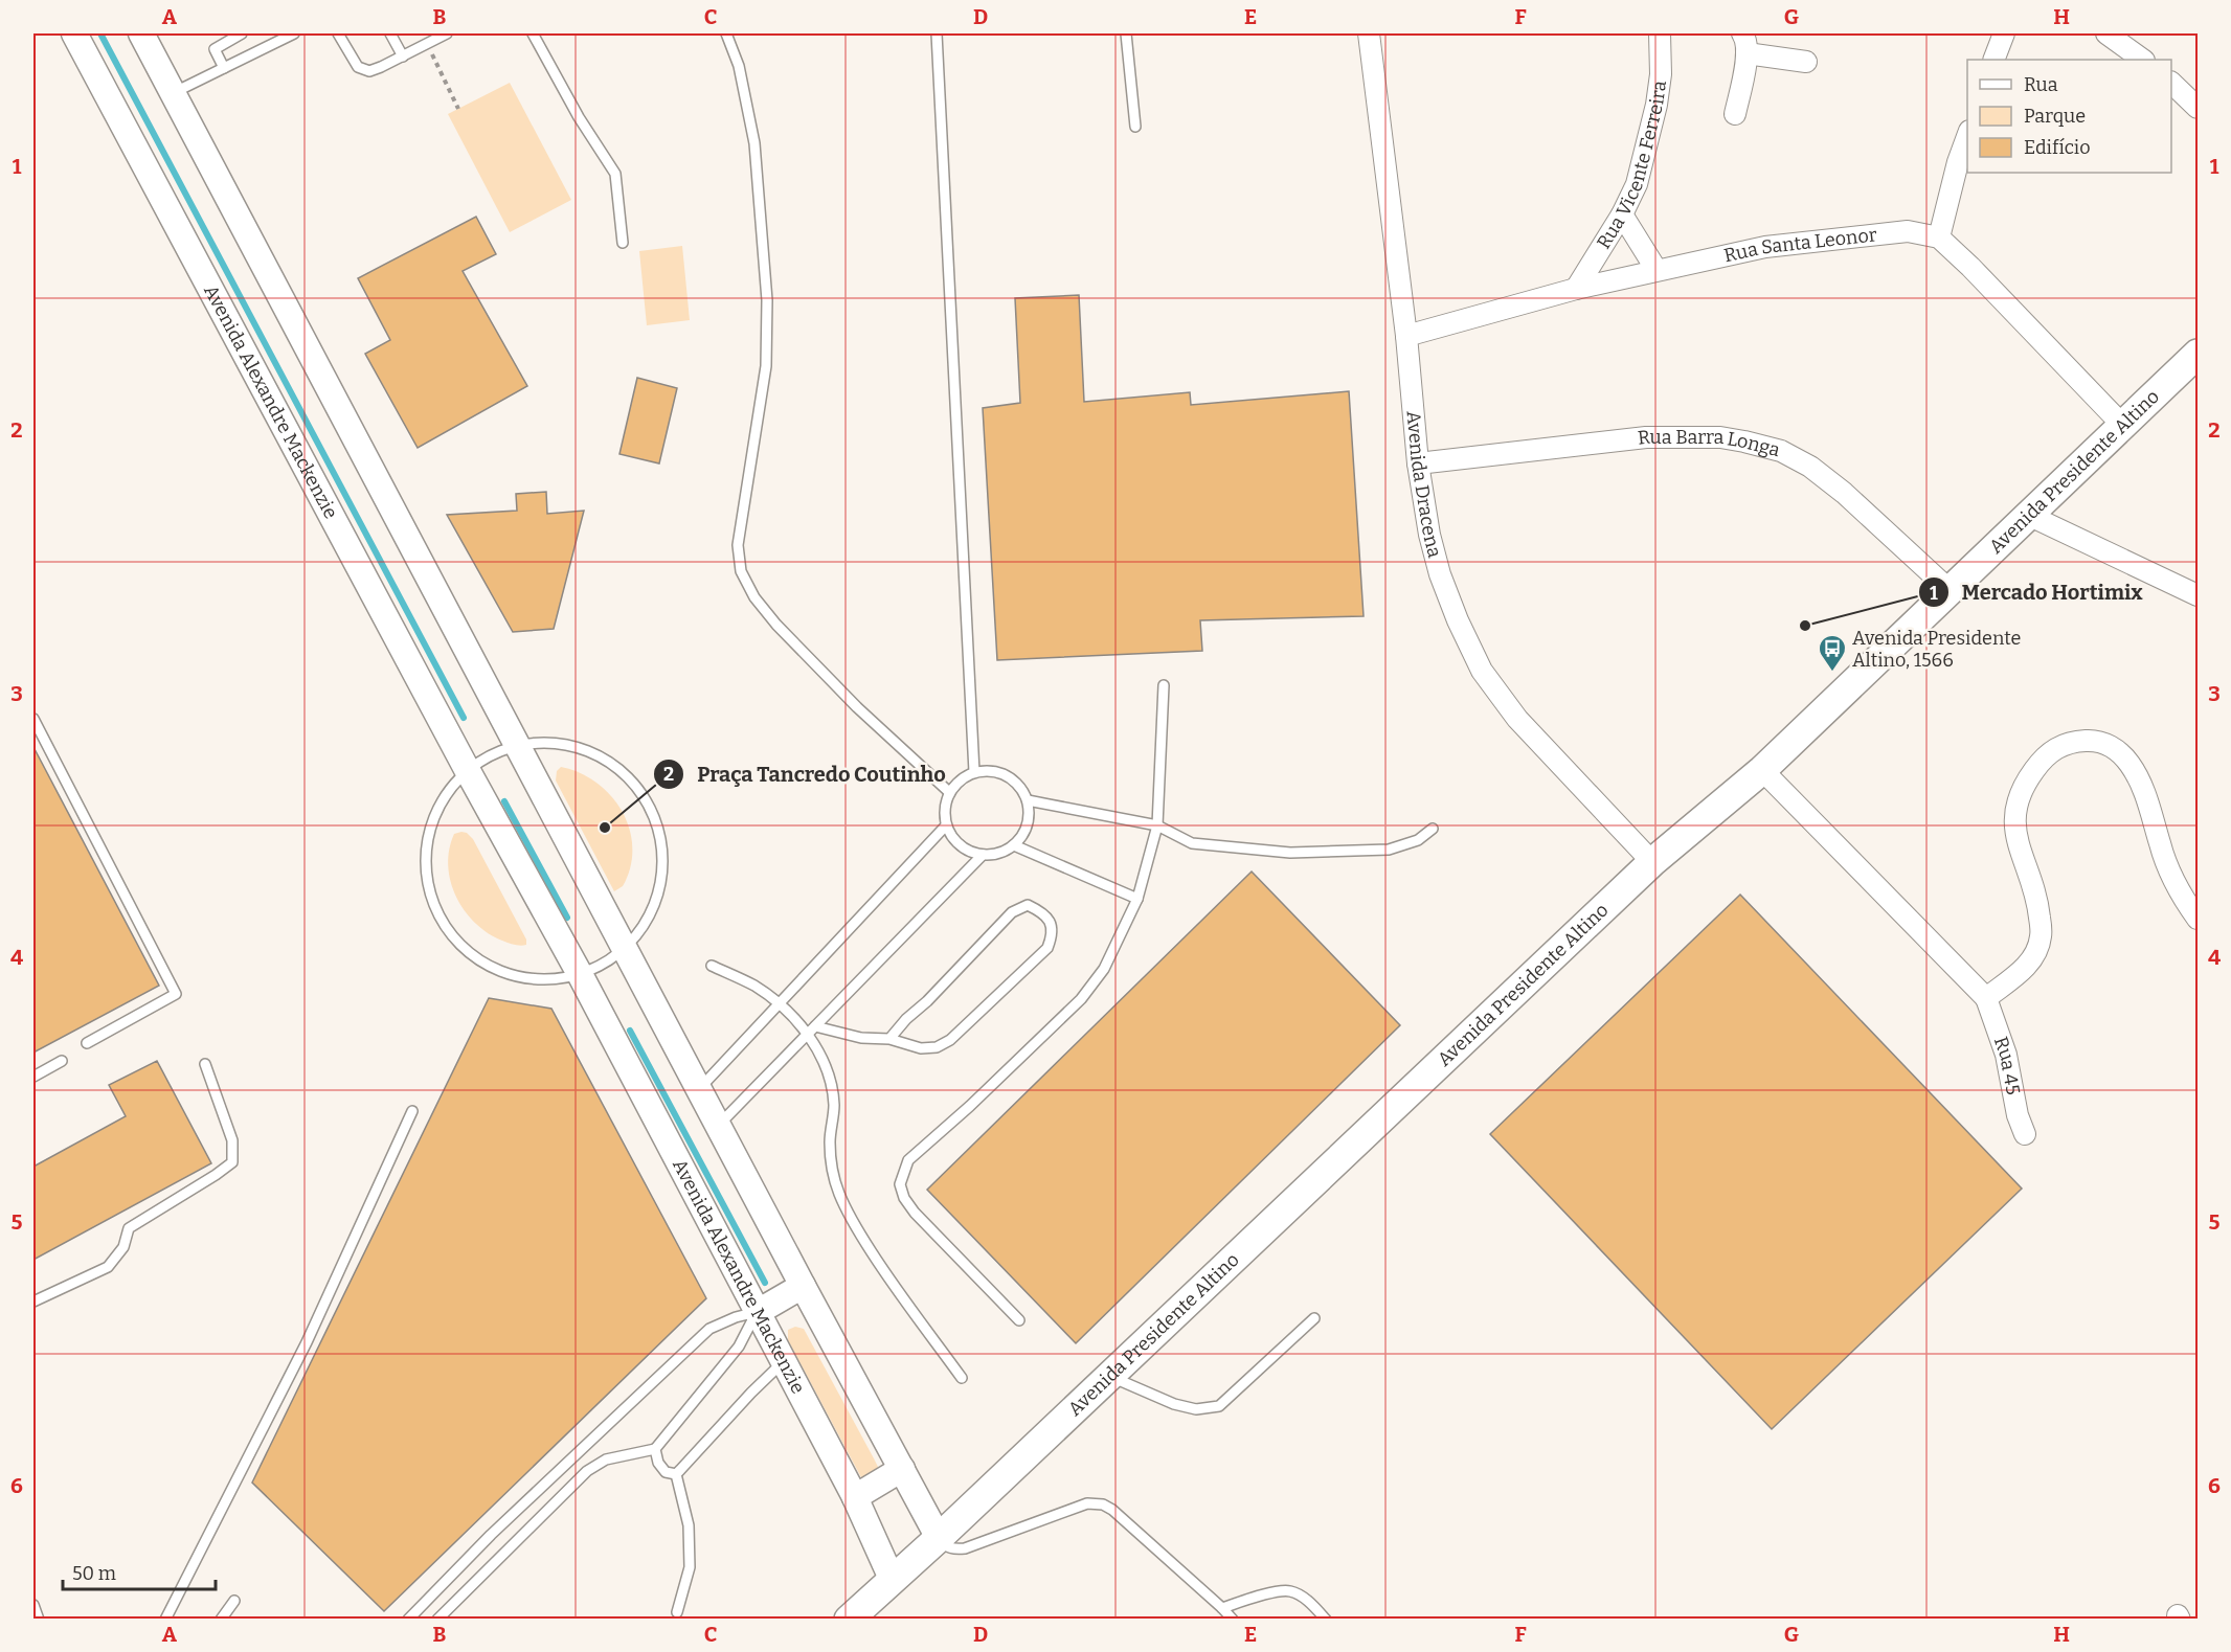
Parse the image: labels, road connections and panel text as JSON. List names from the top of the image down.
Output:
{
  "streets": {
    "main road": ["Avenida Presidente Altino"],
    "street": [
      "Rua Vicente Ferreira",
      "Rua Santa Leonor",
      "Avenida Alexandre Mackenzie",
      "Rua Barra Longa",
      "Avenida Dracena",
      "Rua 45"
    ]
  },
  "crossings": [
    ["Rua Vicente Ferreira", "Rua Santa Leonor"],
    ["Rua Santa Leonor", "Avenida Dracena"],
    ["Avenida Alexandre Mackenzie", "Avenida Presidente Altino"],
    ["Rua Barra Longa", "Avenida Presidente Altino"],
    ["Rua Barra Longa", "Avenida Dracena"],
    ["Avenida Presidente Altino", "Avenida Dracena"]
  ],
  "places": {
    "other": ["Mercado Hortimix", "Praça Tancredo Coutinho"],
    "bus stop": ["Avenida Presidente Altino, 1566"]
  },
  "legend": ["Rua", "Parque", "Edifício"],
  "scale_bar": "50 m",
  "grid": {
    "columns": [
      "A",
      "B",
      "C",
      "D",
      "E",
      "F",
      "G",
      "H"
    ],
    "rows": [
      "1",
      "2",
      "3",
      "4",
      "5",
      "6"
    ]
  }
}
